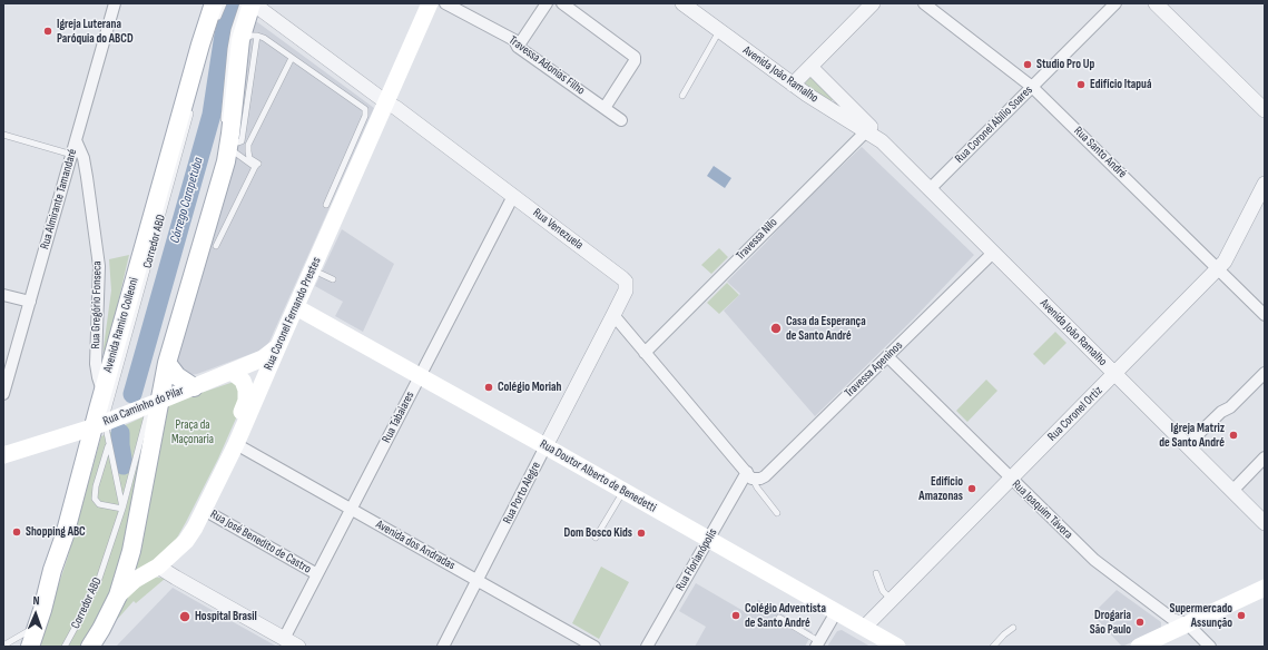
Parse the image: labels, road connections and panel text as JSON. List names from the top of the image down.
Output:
{
  "streets": {
    "main road": [
      "Rua Coronel Fernando Prestes",
      "Avenida Ramiro Colleoni",
      "Rua Caminho do Pilar",
      "Rua Doutor Alberto de Benedetti"
    ],
    "street": [
      "Travessa Adonias Filho",
      "Avenida João Ramalho",
      "Rua Coronel Abílio Soares",
      "Rua Santo André",
      "Rua Almirante Tamandaré",
      "Rua Venezuela",
      "Travessa Nilo",
      "Rua Gregório Fonseca",
      "Travessa Apeninos",
      "Rua Coronel Ortiz",
      "Rua Tabaiares",
      "Rua Porto Alegre",
      "Rua Joaquim Távora",
      "Rua José Benedito de Castro",
      "Avenida dos Andradas",
      "Rua Florianópolis"
    ],
    "lane": ["Corredor ABD"]
  },
  "crossings": [
    ["Avenida João Ramalho", "Rua Coronel Abílio Soares"],
    ["Avenida João Ramalho", "Travessa Nilo"],
    ["Avenida João Ramalho", "Travessa Apeninos"],
    ["Avenida João Ramalho", "Rua Coronel Ortiz"],
    ["Rua Coronel Abílio Soares", "Rua Santo André"],
    ["Rua Santo André", "Rua Coronel Ortiz"],
    ["Rua Almirante Tamandaré", "Rua Gregório Fonseca"],
    ["Rua Venezuela", "Rua Coronel Fernando Prestes"],
    ["Rua Venezuela", "Rua Tabaiares"],
    ["Rua Venezuela", "Rua Porto Alegre"],
    ["Corredor ABD", "Avenida Ramiro Colleoni"],
    ["Corredor ABD", "Rua Caminho do Pilar"],
    ["Rua Gregório Fonseca", "Avenida Ramiro Colleoni"],
    ["Rua Coronel Fernando Prestes", "Rua Caminho do Pilar"],
    ["Rua Coronel Fernando Prestes", "Rua Doutor Alberto de Benedetti"],
    ["Rua Coronel Fernando Prestes", "Rua José Benedito de Castro"],
    ["Rua Coronel Fernando Prestes", "Avenida dos Andradas"],
    ["Avenida Ramiro Colleoni", "Rua Caminho do Pilar"],
    ["Travessa Apeninos", "Rua Joaquim Távora"],
    ["Travessa Apeninos", "Rua Florianópolis"],
    ["Rua Coronel Ortiz", "Rua Doutor Alberto de Benedetti"],
    ["Rua Coronel Ortiz", "Rua Joaquim Távora"],
    ["Rua Tabaiares", "Rua Doutor Alberto de Benedetti"],
    ["Rua Tabaiares", "Rua José Benedito de Castro"],
    ["Rua Tabaiares", "Avenida dos Andradas"],
    ["Rua Doutor Alberto de Benedetti", "Rua Porto Alegre"],
    ["Rua Doutor Alberto de Benedetti", "Rua Florianópolis"],
    ["Rua Porto Alegre", "Avenida dos Andradas"]
  ],
  "water": ["Córrego Carapetuba"],
  "parks": ["Praça da Maçonaria"],
  "places": [
    "Igreja Luterana Paróquia do ABCD",
    "Studio Pro Up",
    "Edifício Itapuá",
    "Casa da Esperança de Santo André",
    "Colégio Moriah",
    "Igreja Matriz de Santo André",
    "Edifício Amazonas",
    "Shopping ABC",
    "Dom Bosco Kids",
    "Colégio Adventista de Santo André",
    "Supermercado Assunção",
    "Hospital Brasil",
    "Drogaria São Paulo"
  ],
  "north": "top"
}
